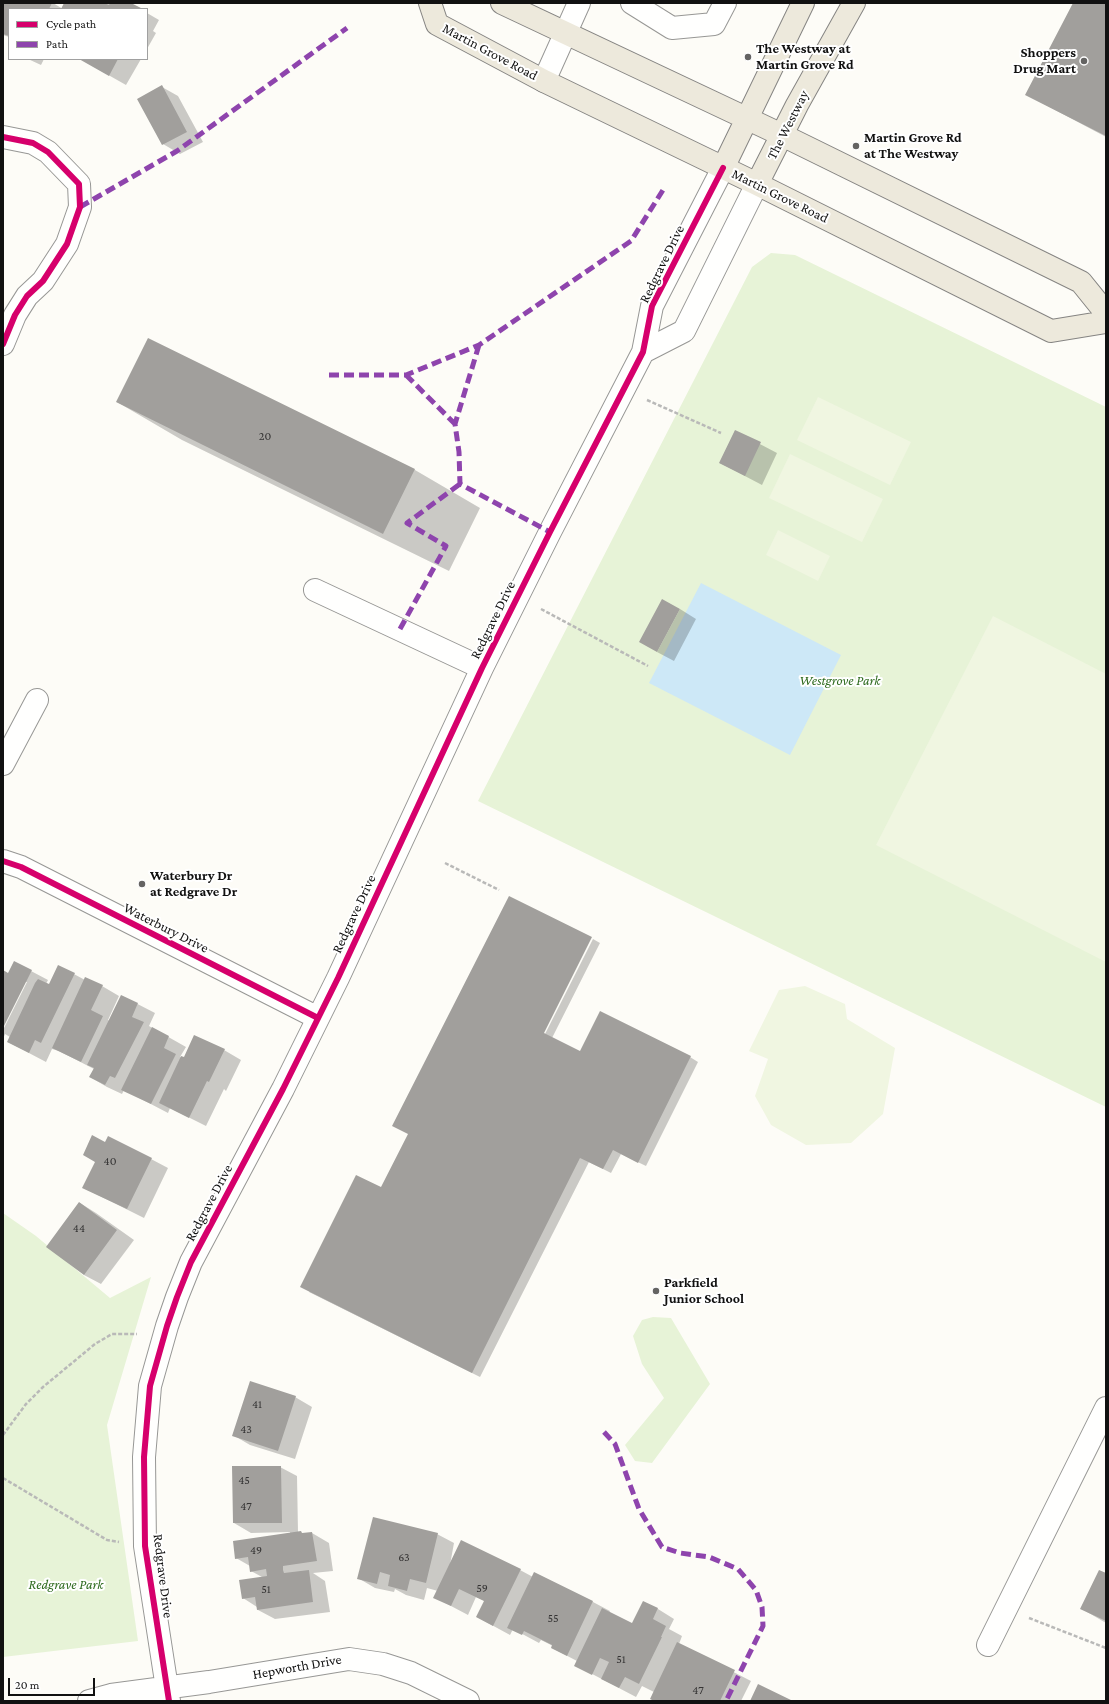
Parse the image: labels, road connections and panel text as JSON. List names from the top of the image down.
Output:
{
  "streets": {
    "main road": ["Martin Grove Road", "The Westway"],
    "street": ["Redgrave Drive", "Waterbury Drive", "Hepworth Drive"]
  },
  "crossings": [
    ["Martin Grove Road", "The Westway"],
    ["Martin Grove Road", "Redgrave Drive"],
    ["Redgrave Drive", "Waterbury Drive"],
    ["Redgrave Drive", "Hepworth Drive"]
  ],
  "parks": ["Westgrove Park", "Redgrave Park"],
  "places": [
    "The Westway at Martin Grove Rd",
    "Shoppers Drug Mart",
    "Martin Grove Rd at The Westway",
    "Waterbury Dr at Redgrave Dr",
    "Parkfield Junior School"
  ],
  "house_numbers": [
    "20",
    "40",
    "44",
    "41",
    "43",
    "45",
    "47",
    "49",
    "63",
    "59",
    "51",
    "55",
    "51",
    "47"
  ],
  "legend": ["Cycle path", "Path"],
  "scale_bar": "20 m"
}
